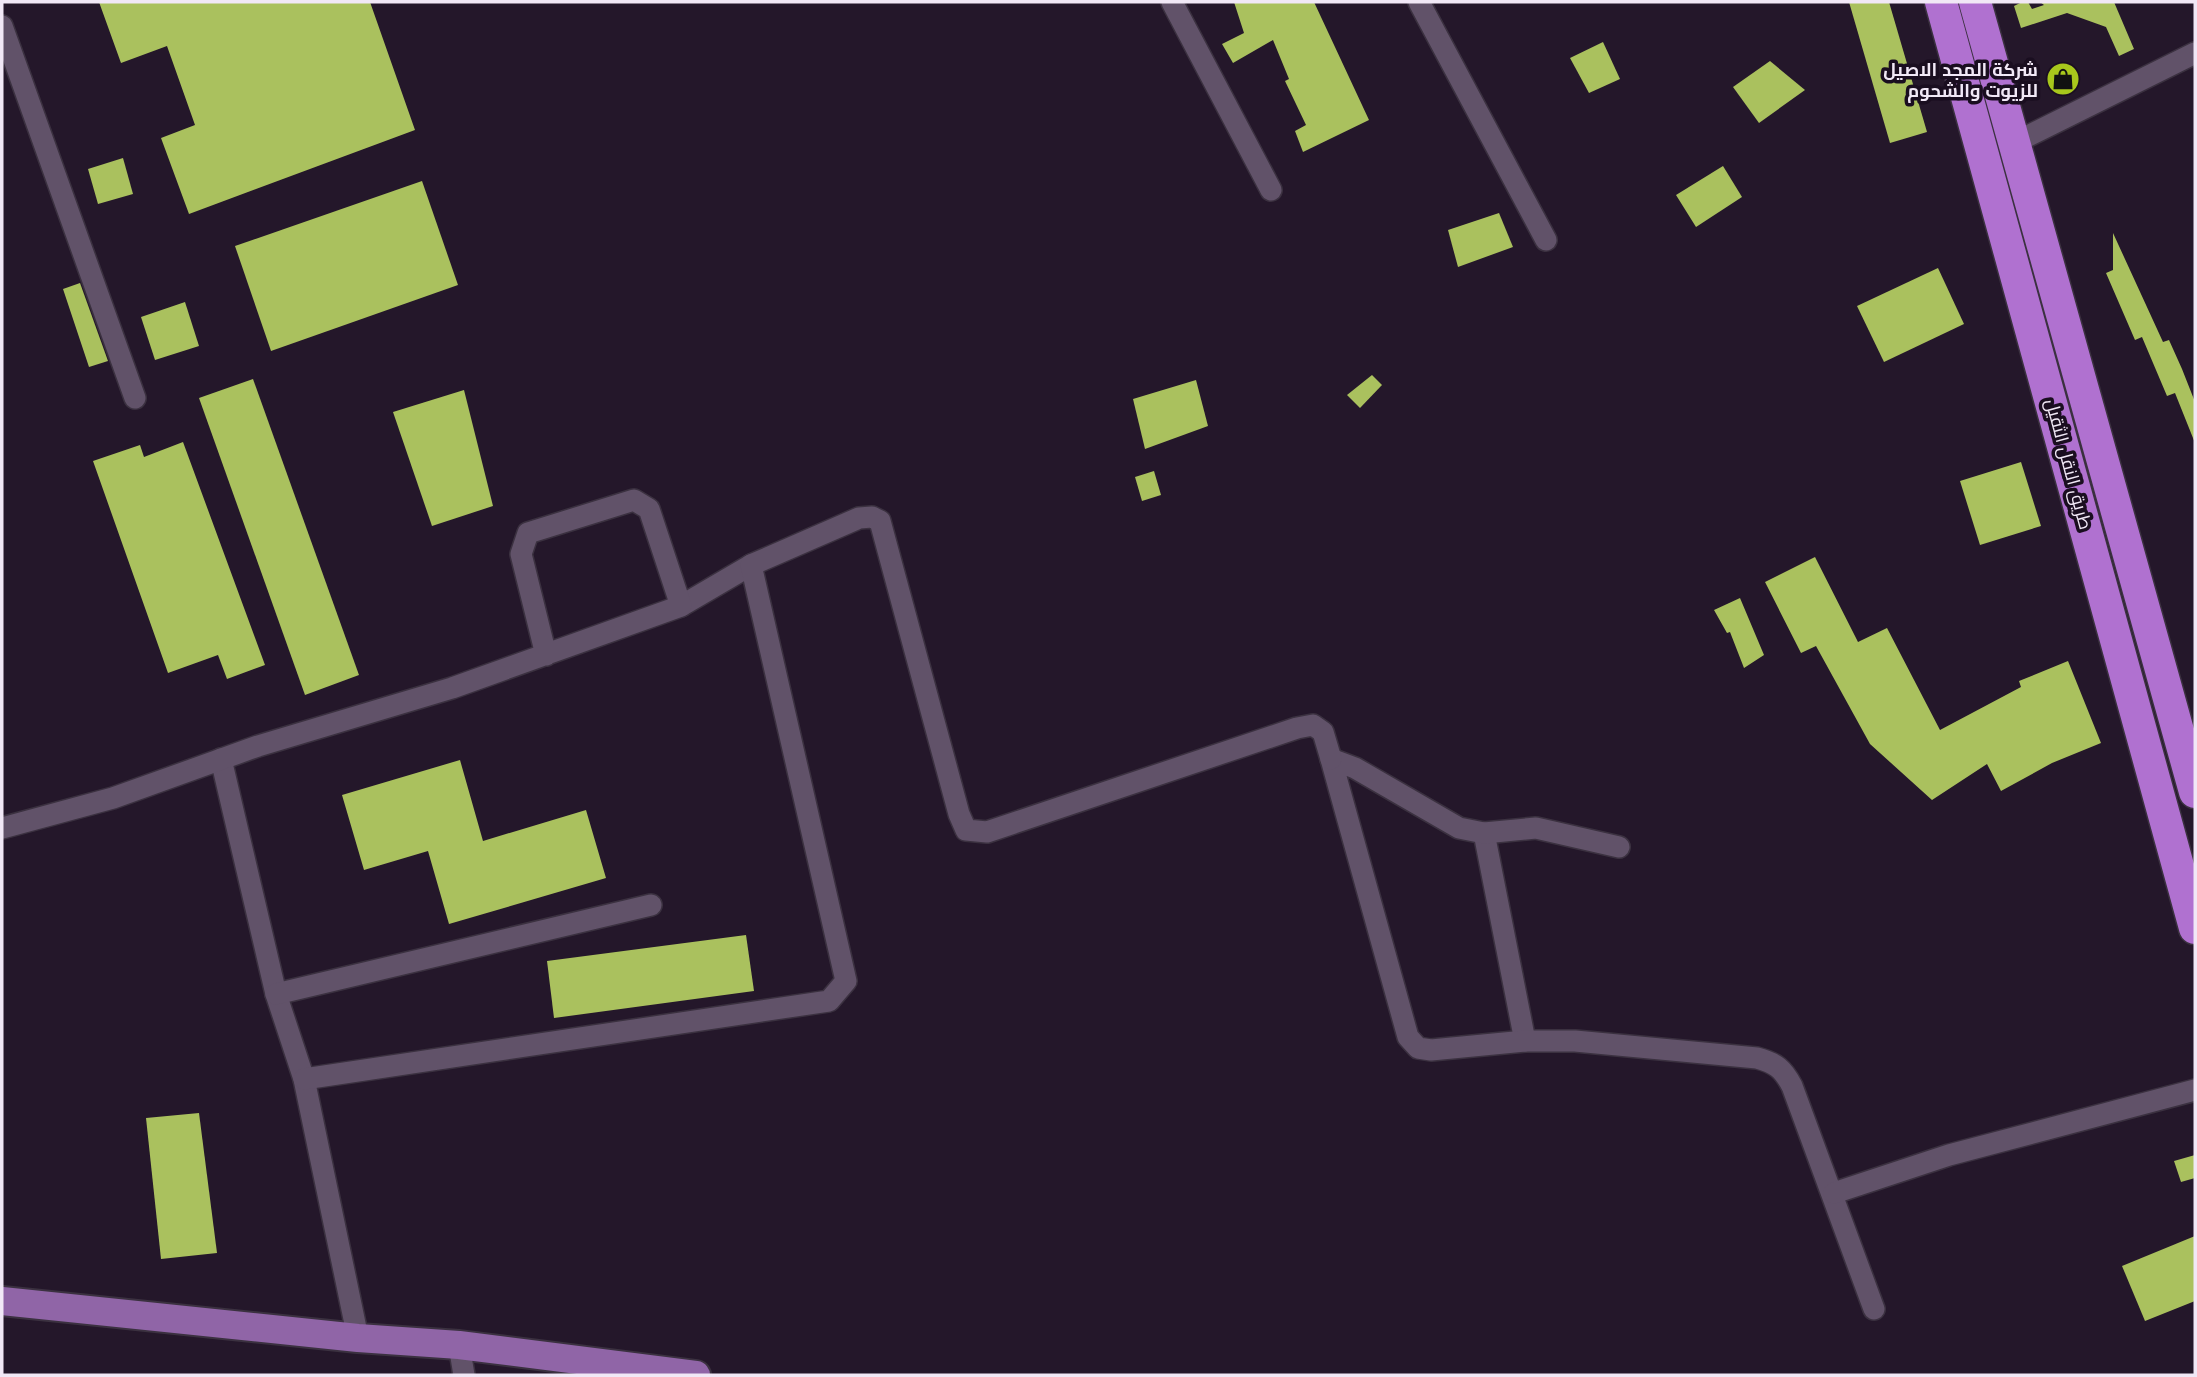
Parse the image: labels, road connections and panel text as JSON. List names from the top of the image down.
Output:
{
  "streets": {
    "highway": ["طريق النقل الثقيل"]
  },
  "places": {
    "shop": ["شركة المجد الاصيل للزيوت والشحوم"]
  }
}
